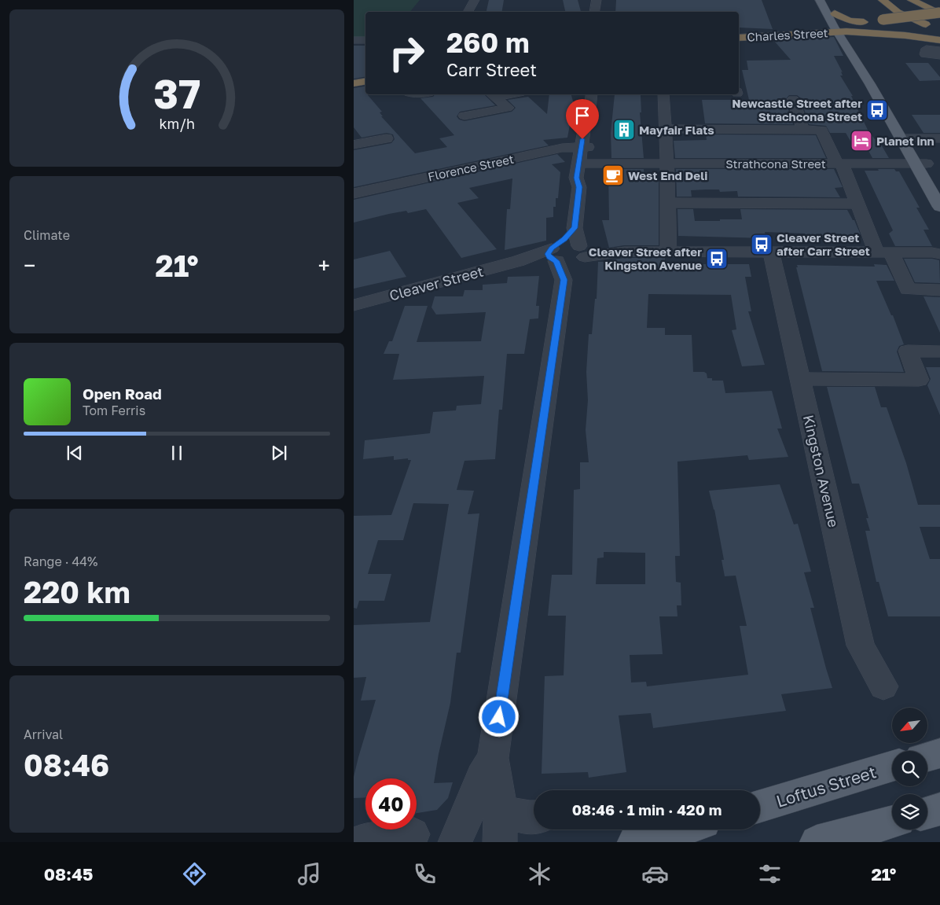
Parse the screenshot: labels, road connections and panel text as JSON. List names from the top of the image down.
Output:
{
  "streets": {
    "highway": ["Charles Street"],
    "main road": ["Loftus Street"],
    "street": [
      "Strathcona Street",
      "Florence Street",
      "Cleaver Street",
      "Kingston Avenue"
    ]
  },
  "places": {
    "bus stop": ["Newcastle Street after Strachcona Street", "Cleaver Street after Carr Street", "Cleaver Street after Kingston Avenue"],
    "building": ["Mayfair Flats"],
    "hotel": ["Planet inn"],
    "cafe": ["West End Deli"]
  },
  "north": "bottom left",
  "page": {
    "turn": ["260 m", "Carr Street"],
    "tile": [
      "Climate",
      ["Range · 44%", "220 km"],
      ["Arrival", "08:46"]
    ],
    "heat": ["−", "21°", "+"],
    "song": ["Open Road", "Tom Ferris"],
    "limit": "40",
    "trip": "08:46 · 1 min · 420 m",
    "tabs": ["08:45", "21°"],
    "gauge": ["37", "km/h"]
  }
}
